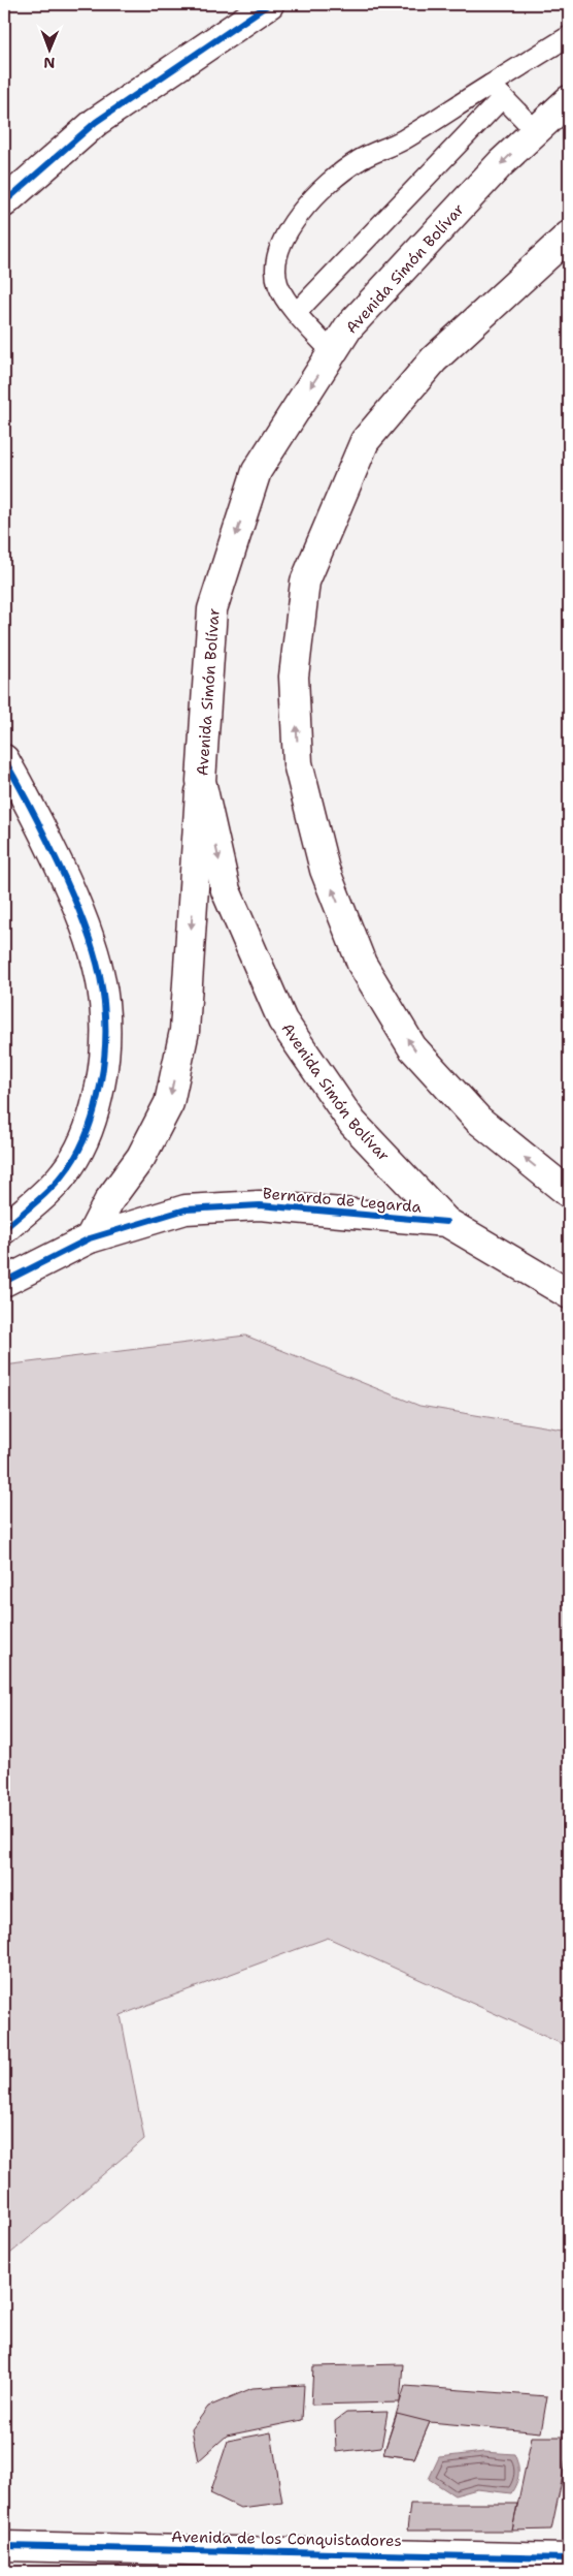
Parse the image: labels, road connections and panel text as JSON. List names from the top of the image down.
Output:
{
  "streets": {
    "main road": ["Avenida Simón Bolívar", "Bernardo de Legarda", "Avenida de los Conquistadores"]
  },
  "crossings": [
    ["Avenida Simón Bolívar", "Bernardo de Legarda"]
  ],
  "north": "bottom"
}
